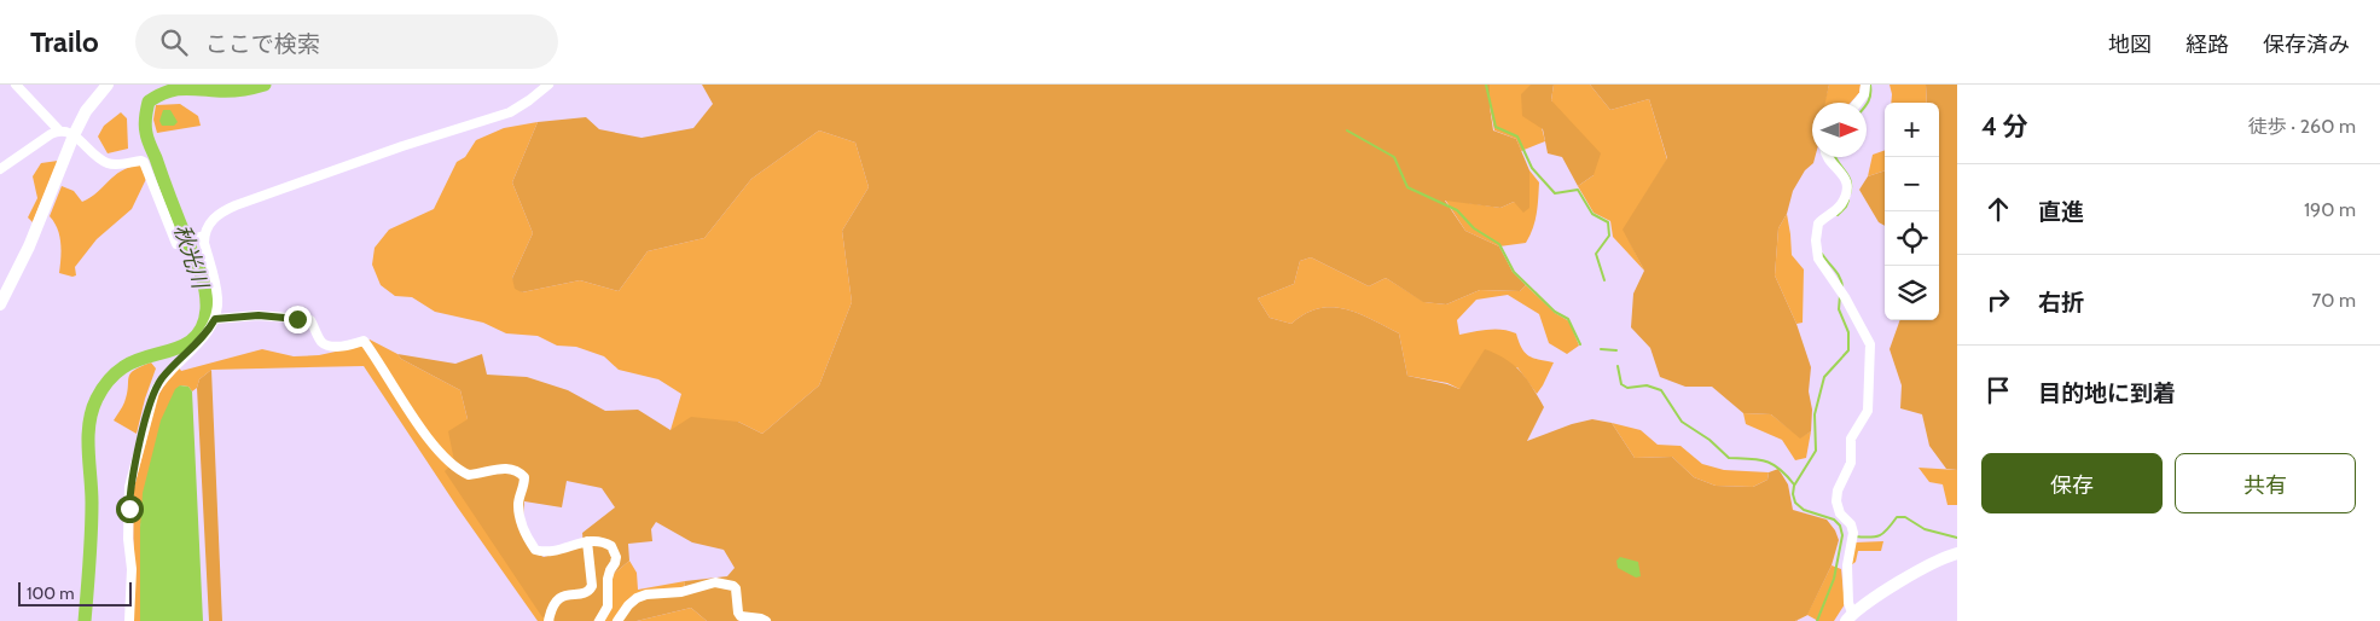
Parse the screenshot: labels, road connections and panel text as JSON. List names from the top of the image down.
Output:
{
  "water": ["秋光川"],
  "scale_bar": "100 m",
  "north": "right",
  "page": {
    "header": "Trailo",
    "search": "ここで検索",
    "nav": ["地図", "経路", "保存済み"],
    "heading": ["4 分", "徒歩 · 260 m"],
    "map_buttons": ["+", "−"],
    "list": [
      ["直進", "190 m"],
      ["右折", "70 m"],
      "目的地に到着"
    ],
    "buttons": ["保存", "共有"],
    "scale": "100 m"
  }
}
